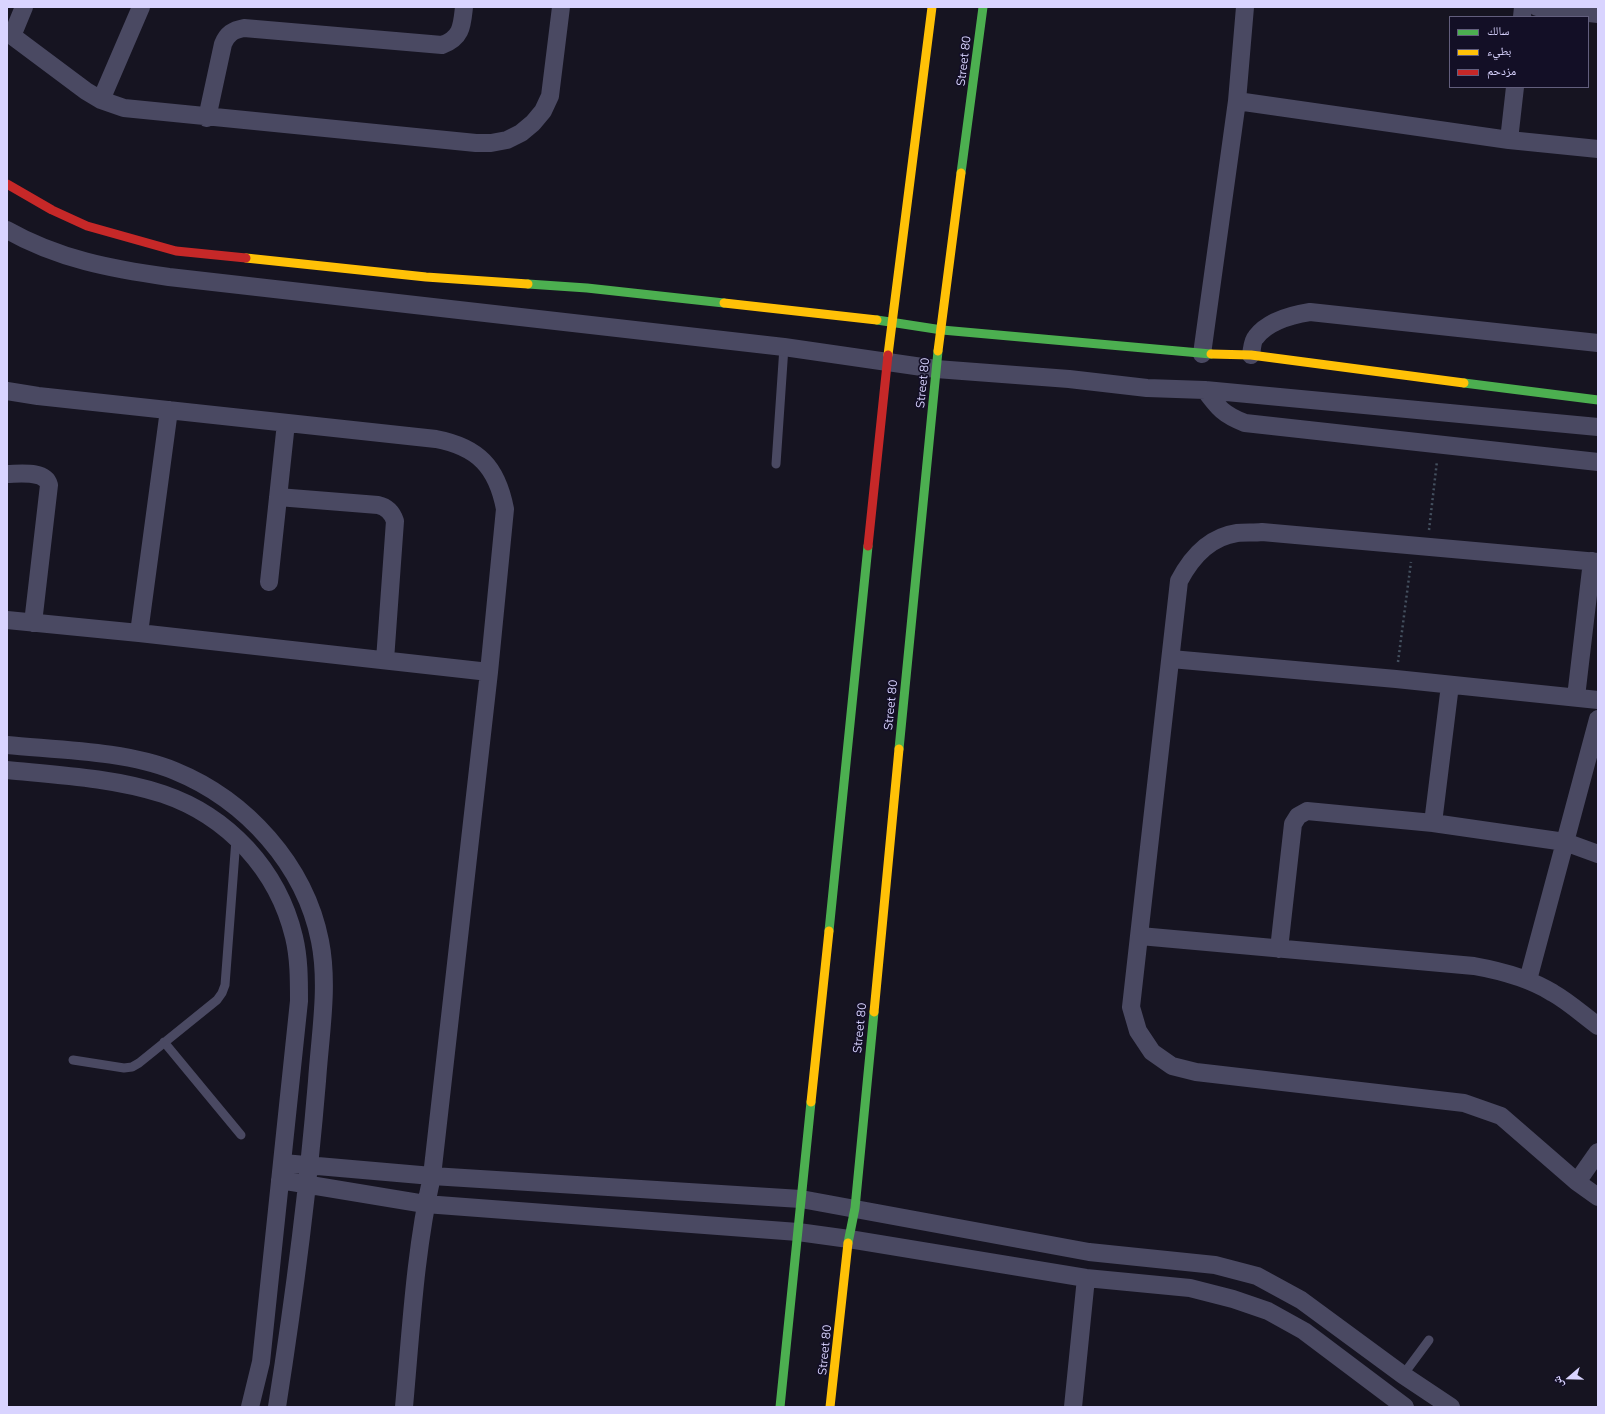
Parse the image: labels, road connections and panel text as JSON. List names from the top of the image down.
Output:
{
  "streets": {
    "street": ["Street 80"]
  },
  "legend": ["سالك", "بطيء", "مزدحم"],
  "north": "left"
}
